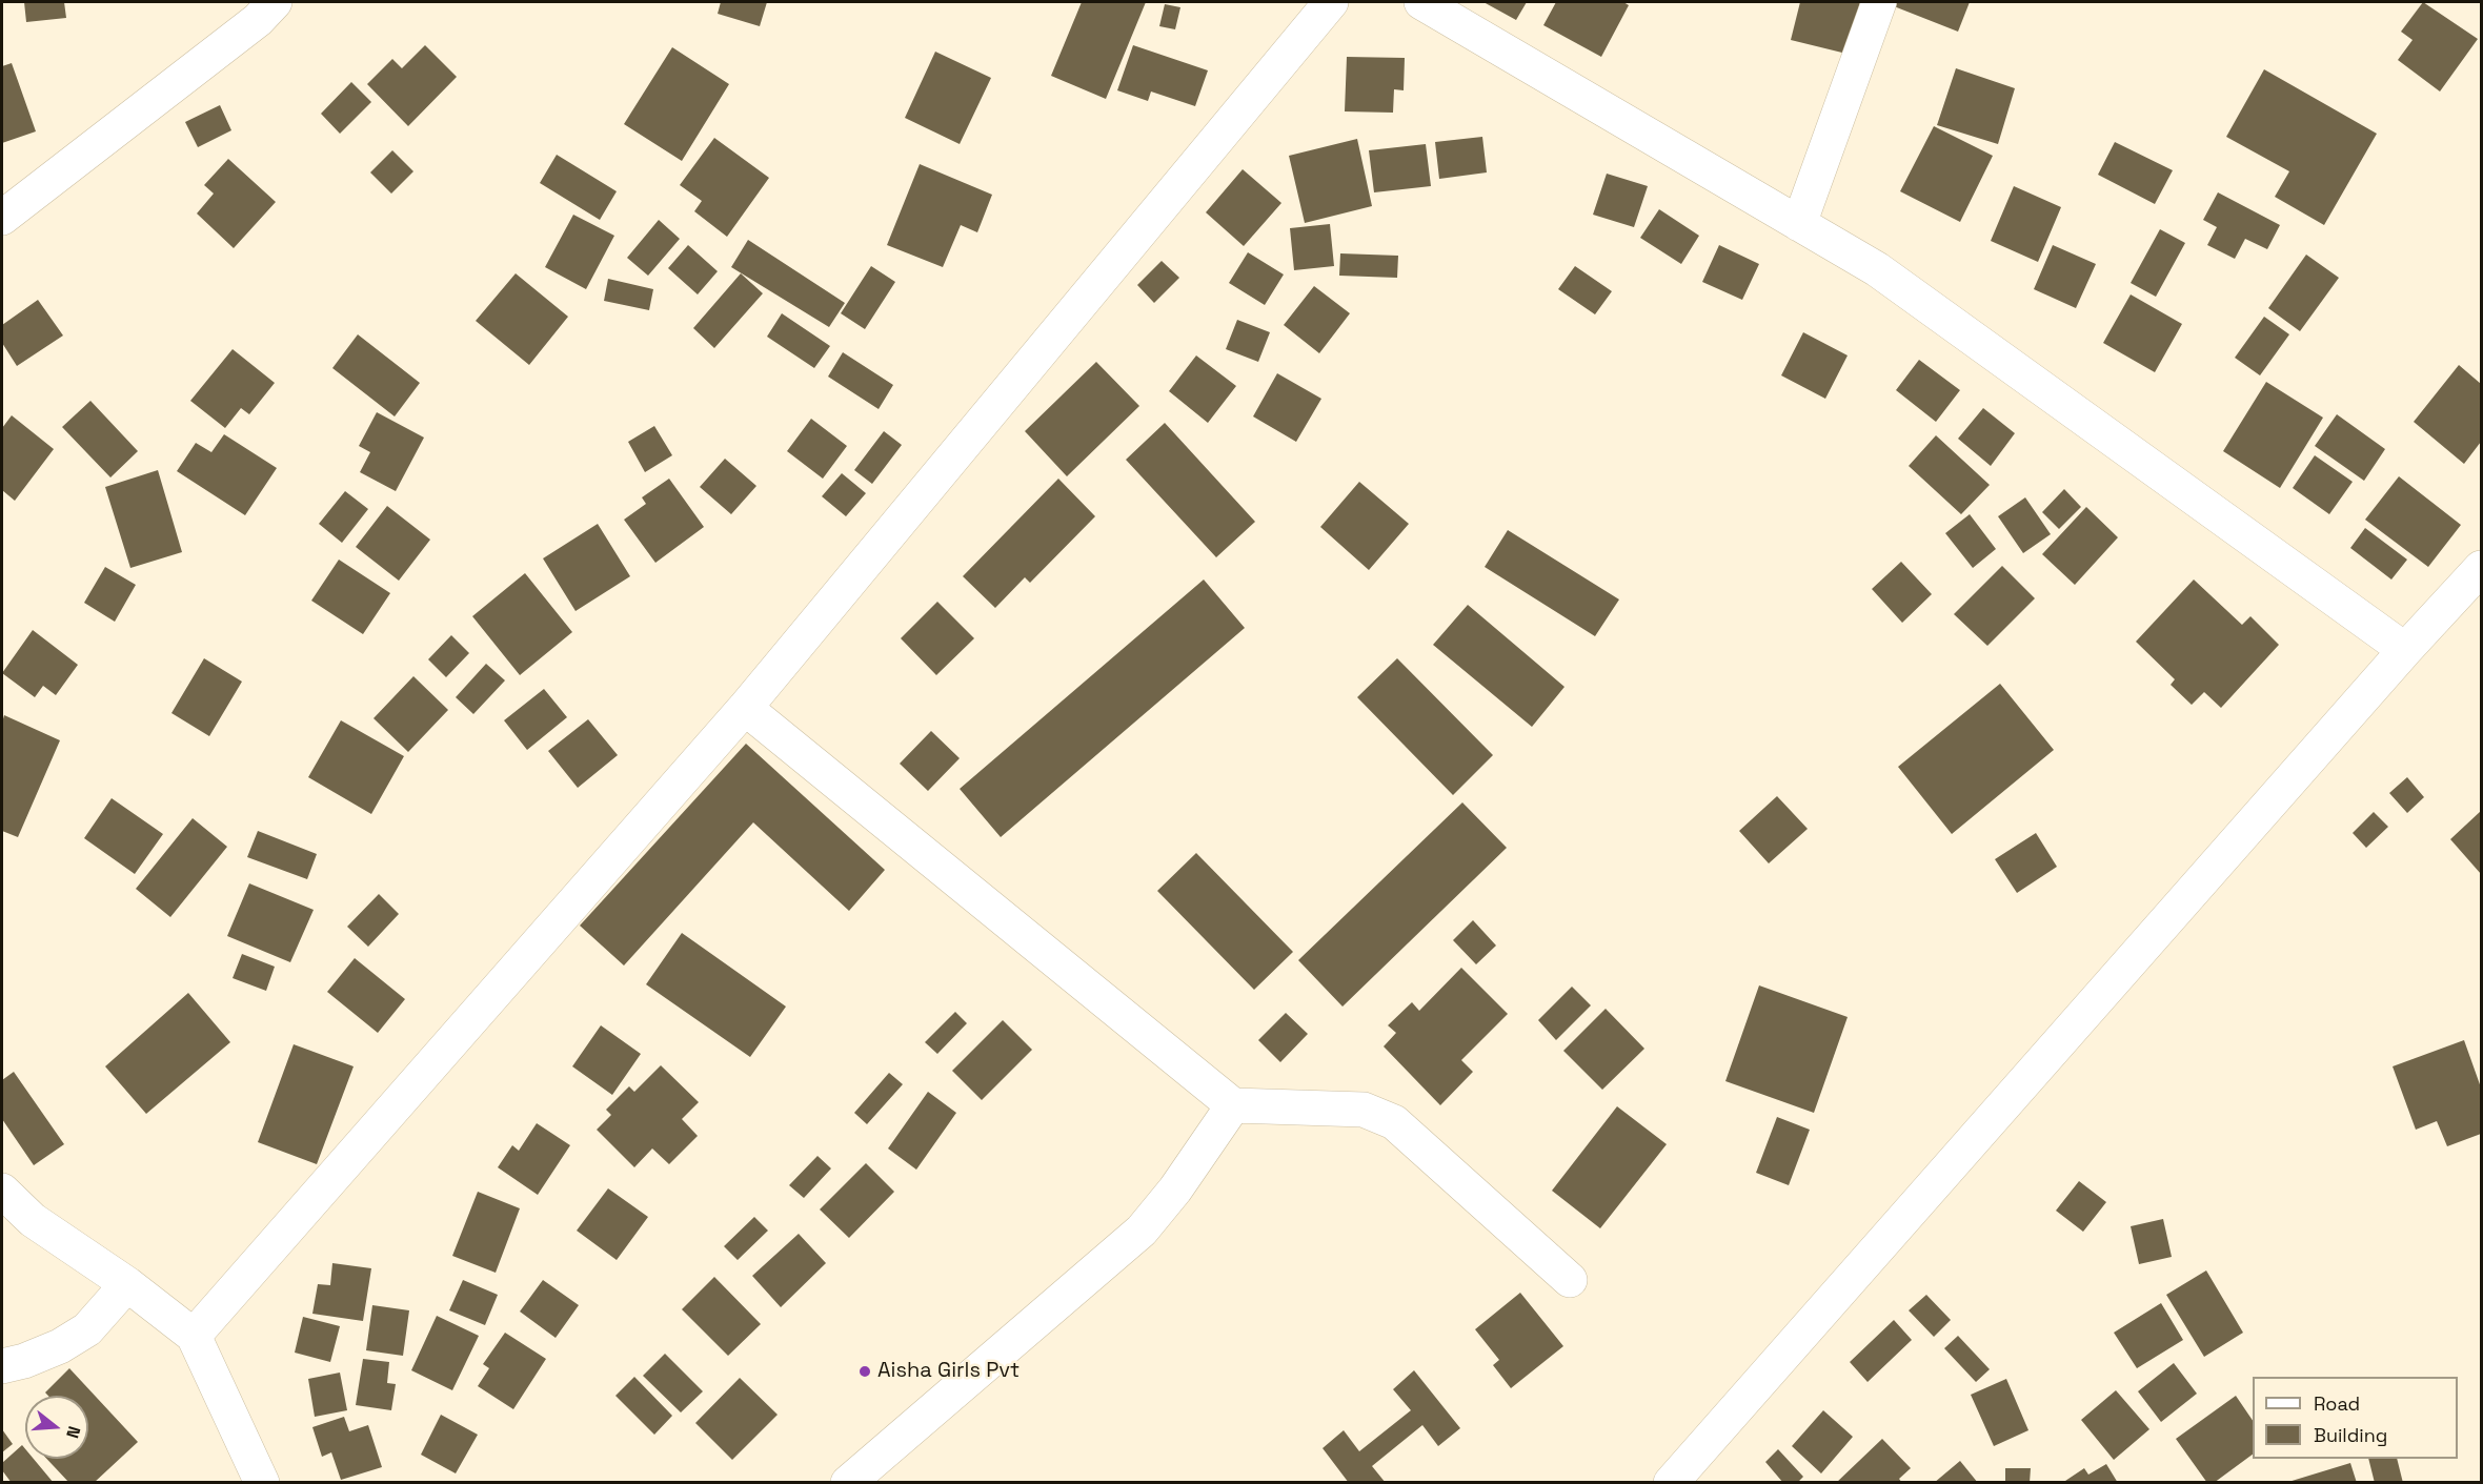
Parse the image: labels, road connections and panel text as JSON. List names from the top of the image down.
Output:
{
  "places": ["Aisha Girls Pvt"],
  "legend": ["Road", "Building"],
  "north": "right"
}
